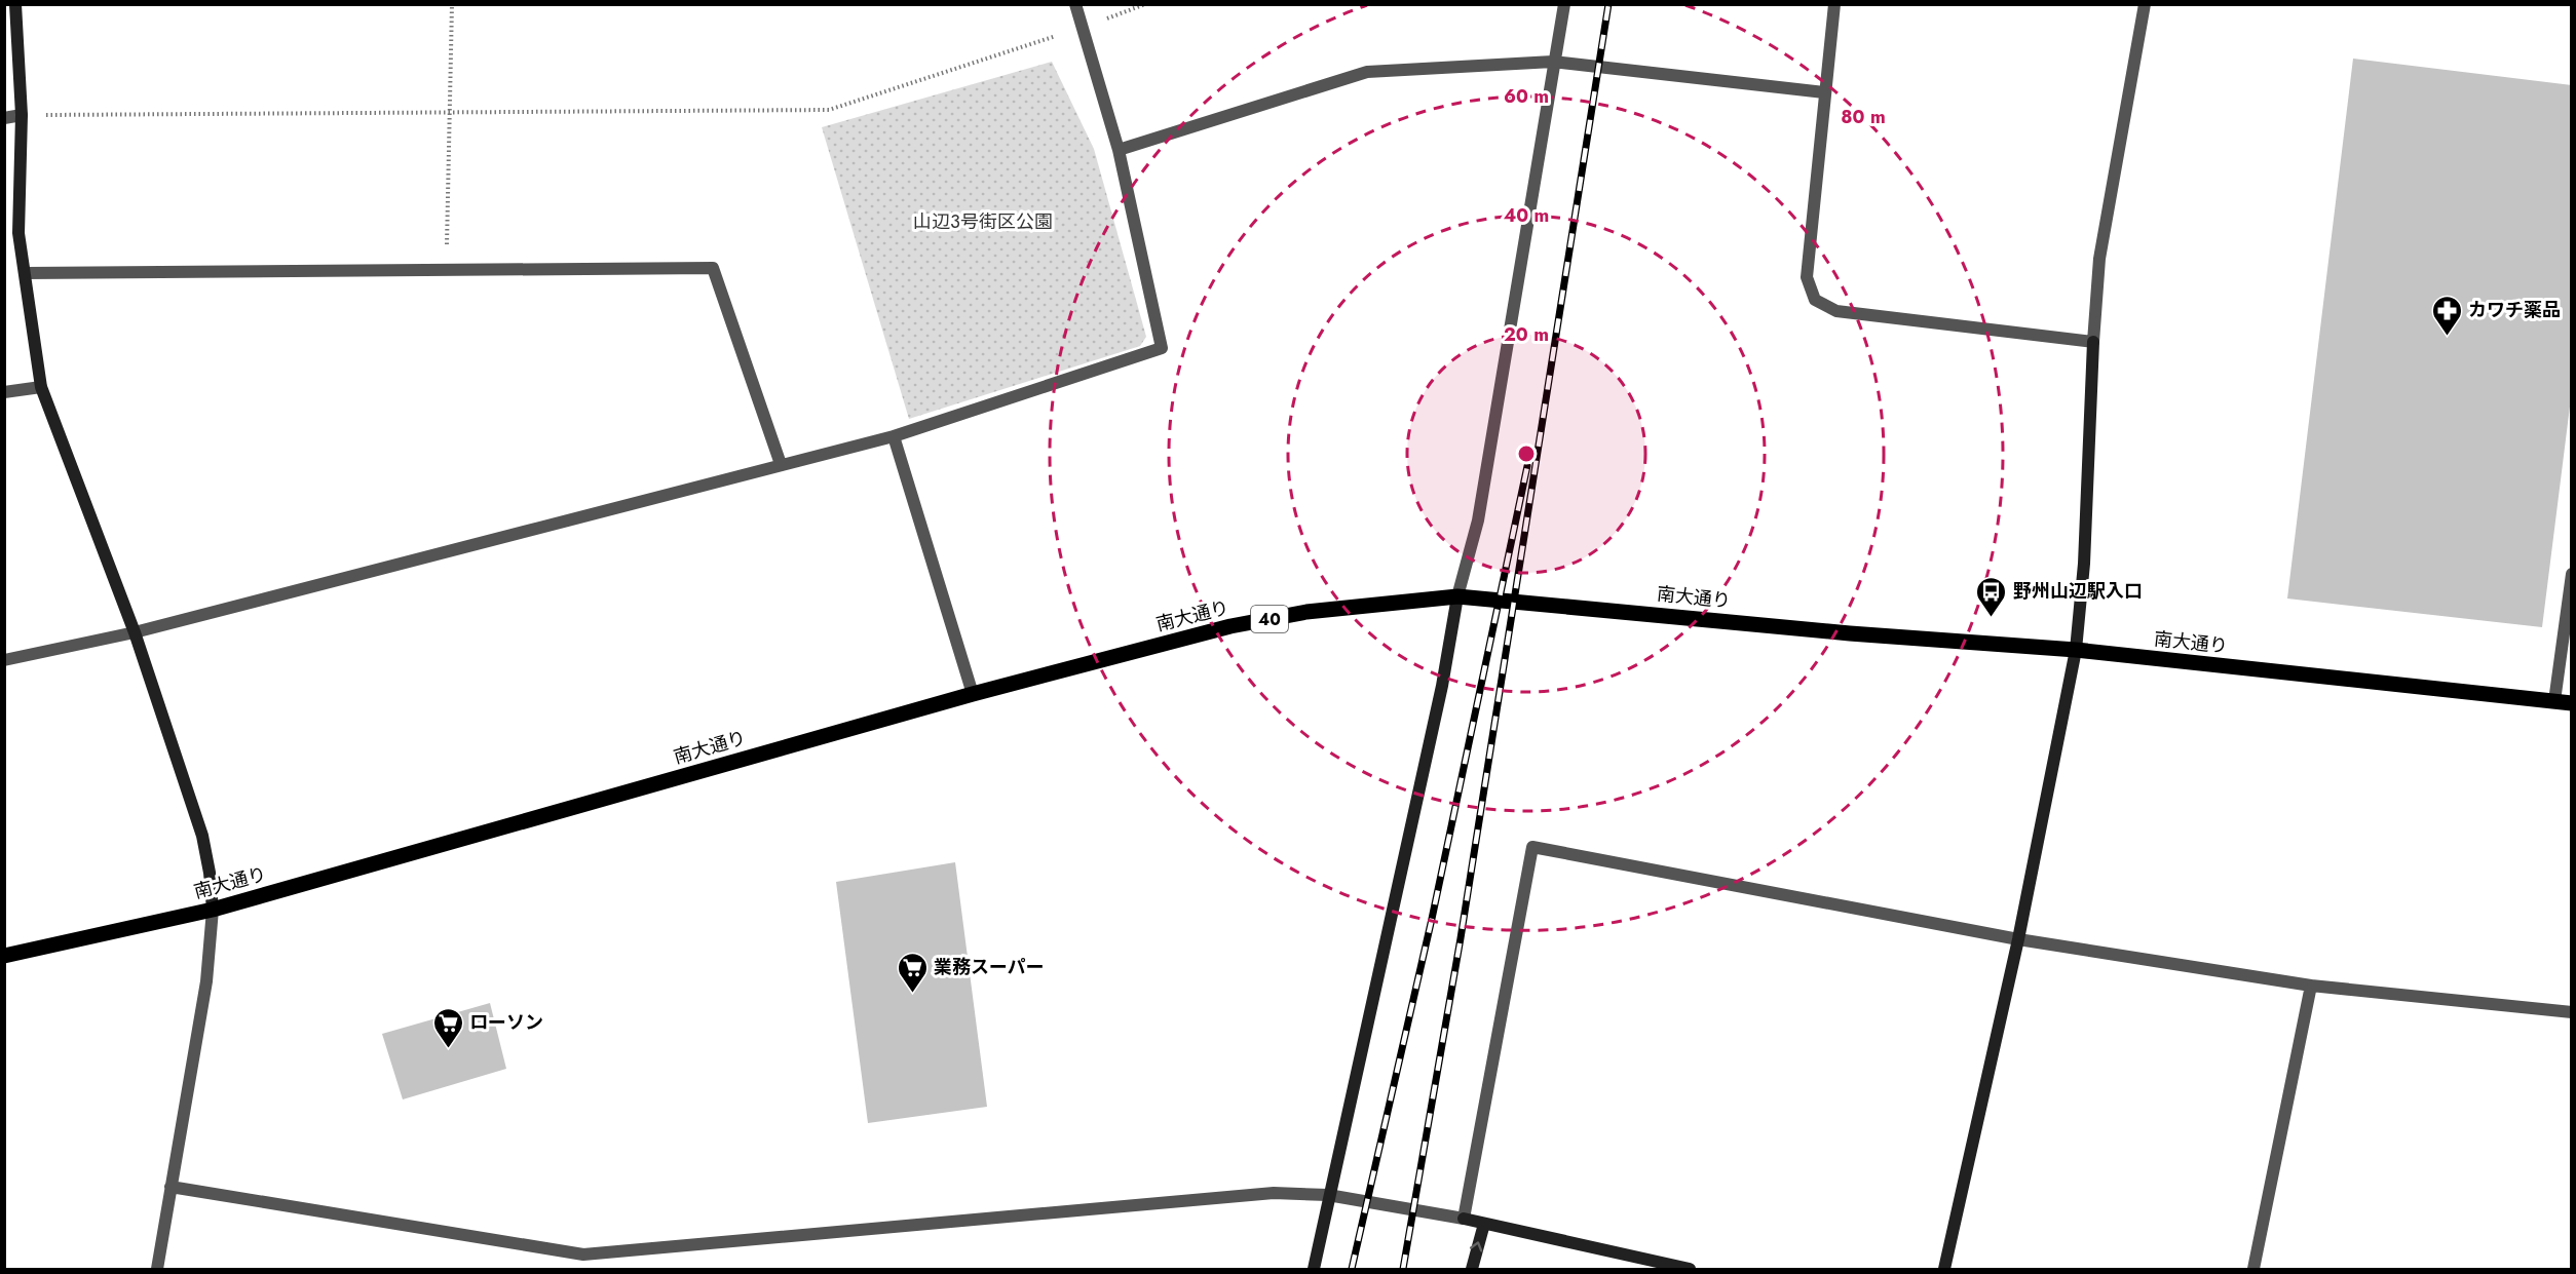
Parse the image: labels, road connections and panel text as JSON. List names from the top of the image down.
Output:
{
  "streets": {
    "main road": ["南大通り", "40"]
  },
  "parks": ["山辺3号街区公園"],
  "places": {
    "pharmacy": ["カワチ薬品"],
    "bus stop": ["野州山辺駅入口"],
    "supermarket": ["業務スーパー", "ローソン"]
  },
  "rings": [
    "60 m",
    "80 m",
    "40 m",
    "20 m"
  ]
}
